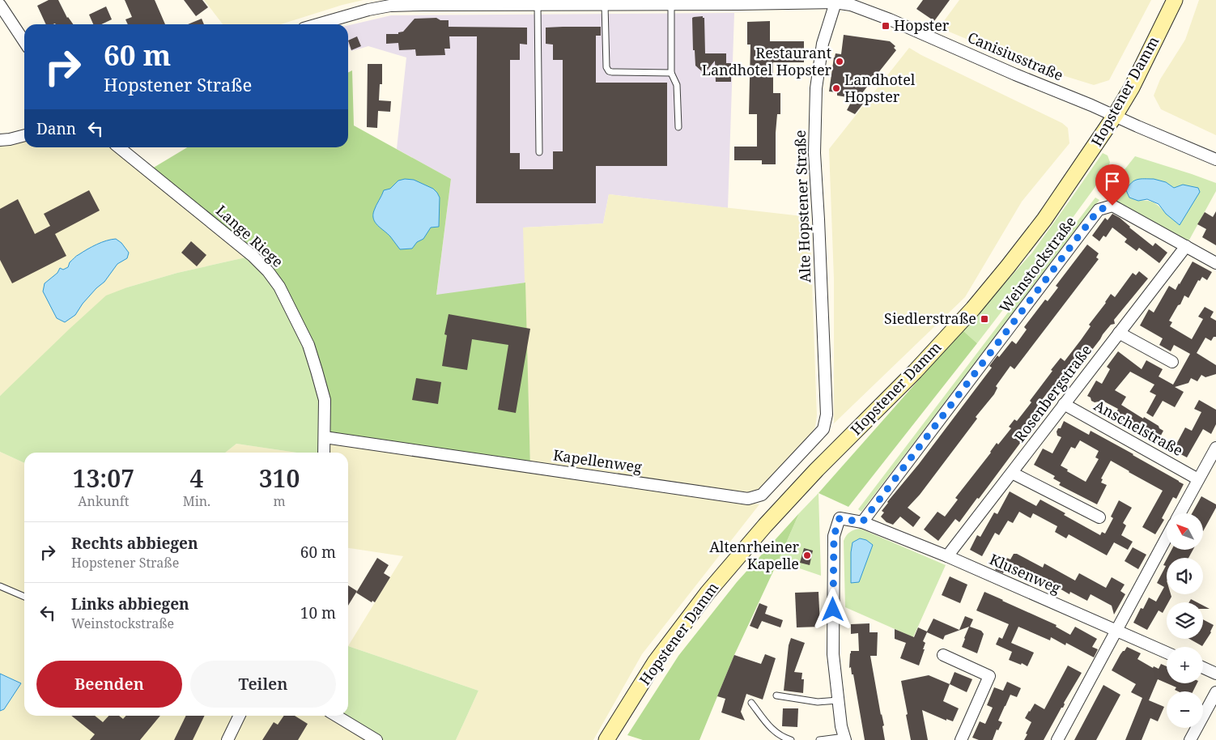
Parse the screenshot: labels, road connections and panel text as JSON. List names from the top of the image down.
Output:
{
  "streets": {
    "main road": ["Hopstener Damm"],
    "street": [
      "Canisiusstraße",
      "Alte Hopstener Straße",
      "Lange Riege",
      "Weinstockstraße",
      "Rosenbergstraße",
      "Anschelstraße",
      "Kapellenweg",
      "Klusenweg"
    ]
  },
  "crossings": [
    ["Canisiusstraße", "Hopstener Damm"],
    ["Canisiusstraße", "Alte Hopstener Straße"],
    ["Alte Hopstener Straße", "Kapellenweg"],
    ["Lange Riege", "Kapellenweg"],
    ["Weinstockstraße", "Rosenbergstraße"],
    ["Weinstockstraße", "Klusenweg"],
    ["Rosenbergstraße", "Anschelstraße"],
    ["Rosenbergstraße", "Klusenweg"]
  ],
  "places": {
    "transit": ["Hopster", "Siedlerstraße"],
    "other": ["Restaurant Landhotel Hopster", "Landhotel Hopster", "Altenrheiner Kapelle"]
  },
  "north": "top left",
  "page": {
    "turn": ["60 m", "Hopstener Straße"],
    "then": "Dann",
    "eta": [
      "13:07",
      "Ankunft",
      "4",
      "Min.",
      "310",
      "m"
    ],
    "map_buttons": ["+", "−"],
    "list": [
      {
        "name": "Rechts abbiegen",
        "note": "Hopstener Straße",
        "value": "60 m"
      },
      {
        "name": "Links abbiegen",
        "note": "Weinstockstraße",
        "value": "10 m"
      }
    ],
    "buttons": ["Beenden", "Teilen"]
  }
}
